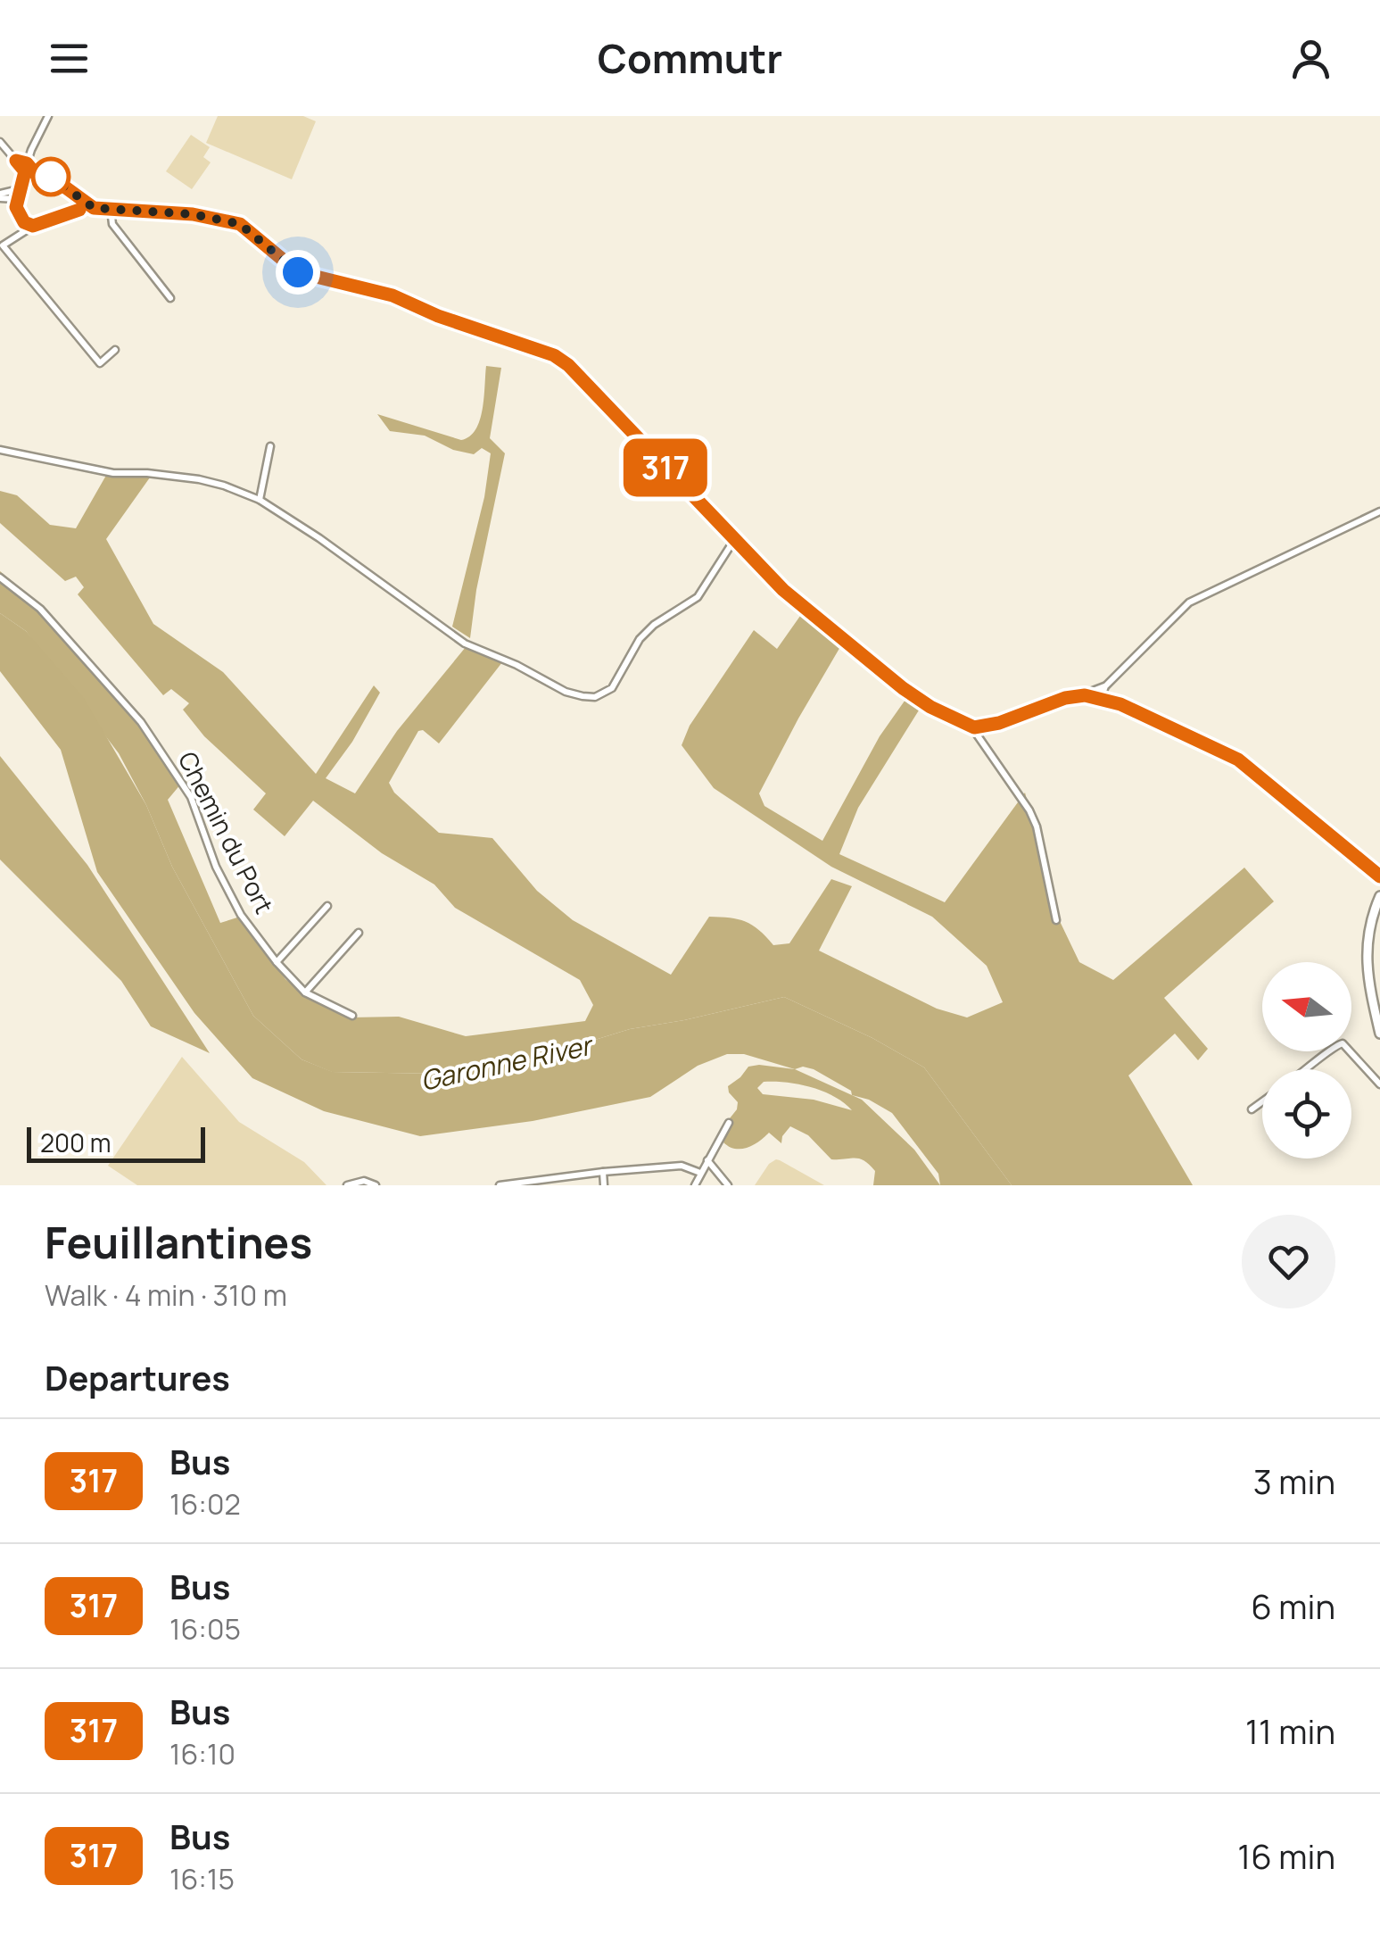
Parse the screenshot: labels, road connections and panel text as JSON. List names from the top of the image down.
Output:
{
  "streets": {
    "street": ["Chemin du Port"]
  },
  "water": ["Garonne River"],
  "lines": ["bus line 317"],
  "scale_bar": "200 m",
  "north": "left",
  "page": {
    "header": "Commutr",
    "on_map": "317",
    "scale": "200 m",
    "heading": [
      ["Feuillantines", "Walk · 4 min · 310 m"],
      "Departures"
    ],
    "list": [
      {
        "mark": "317",
        "name": "Bus",
        "note": "16:02",
        "value": "3 min"
      },
      {
        "mark": "317",
        "name": "Bus",
        "note": "16:05",
        "value": "6 min"
      },
      {
        "mark": "317",
        "name": "Bus",
        "note": "16:10",
        "value": "11 min"
      },
      {
        "mark": "317",
        "name": "Bus",
        "note": "16:15",
        "value": "16 min"
      }
    ]
  }
}
